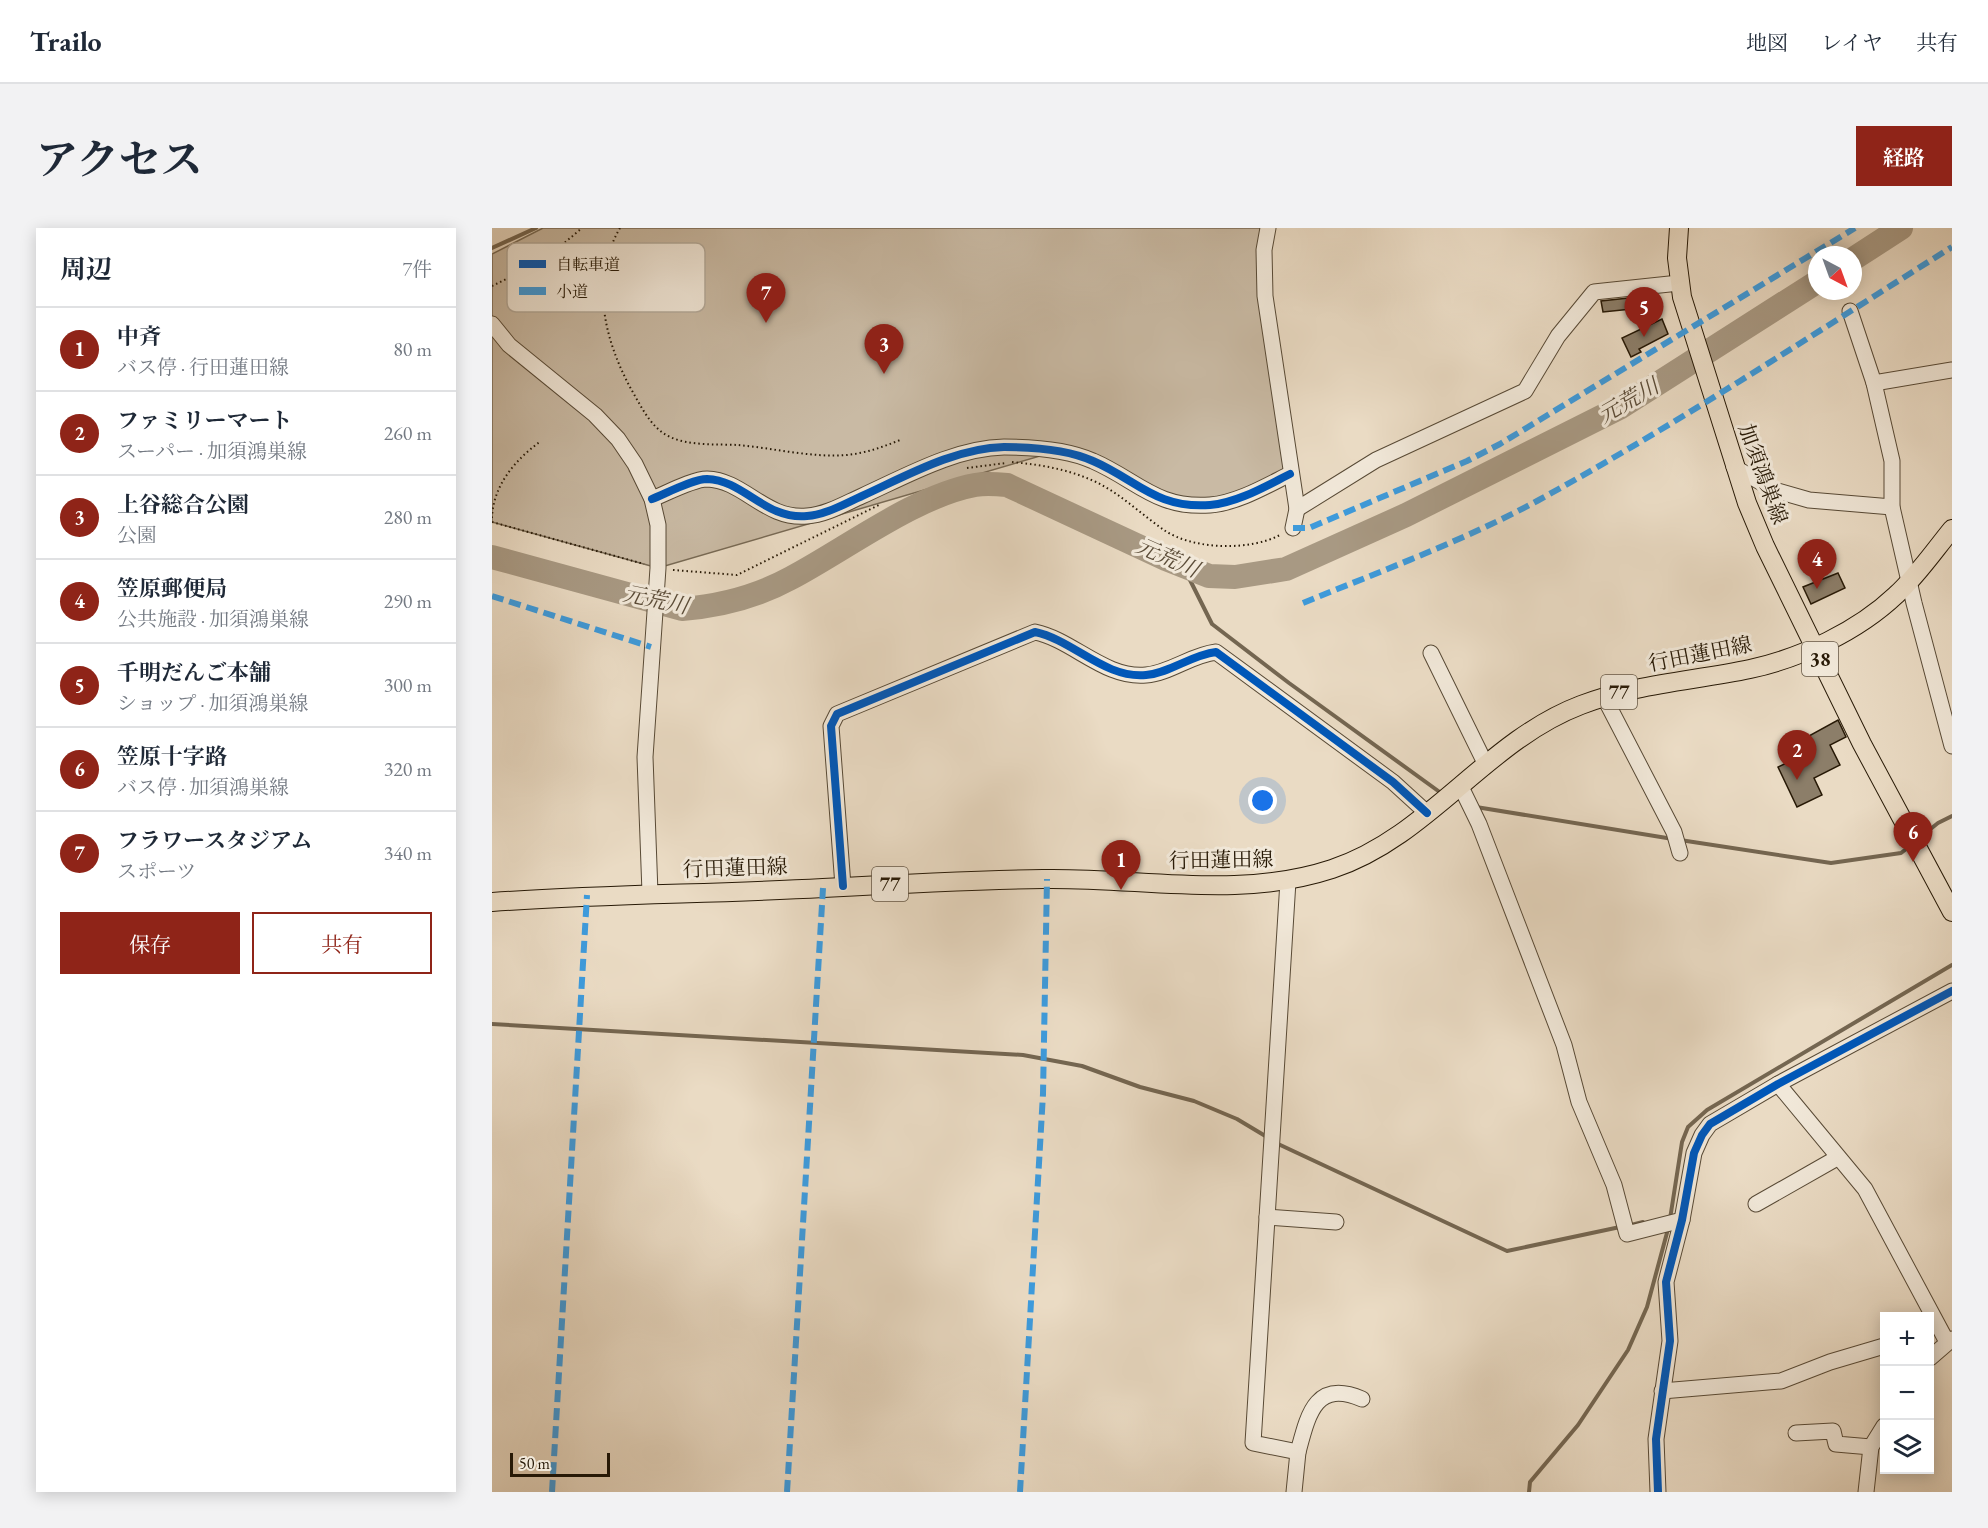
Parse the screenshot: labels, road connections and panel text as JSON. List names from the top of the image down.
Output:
{
  "streets": {
    "main road": [
      "加須鴻巣線",
      "行田蓮田線",
      "38",
      "77"
    ]
  },
  "crossings": [
    ["加須鴻巣線", "行田蓮田線"]
  ],
  "water": ["元荒川"],
  "legend": ["自転車道", "小道"],
  "scale_bar": "50 m",
  "north": "bottom right",
  "page": {
    "header": "Trailo",
    "nav": ["地図", "レイヤ", "共有"],
    "title": "アクセス",
    "buttons": [
      "経路",
      ["保存", "共有"]
    ],
    "heading": ["周辺", "7件"],
    "pins": [
      "7",
      "5",
      "3",
      "4",
      "2",
      "6",
      "1"
    ],
    "list": [
      {
        "mark": "1",
        "name": "中斉",
        "note": "バス停 · 行田蓮田線",
        "value": "80 m"
      },
      {
        "mark": "2",
        "name": "ファミリーマート",
        "note": "スーパー · 加須鴻巣線",
        "value": "260 m"
      },
      {
        "mark": "3",
        "name": "上谷総合公園",
        "note": "公園",
        "value": "280 m"
      },
      {
        "mark": "4",
        "name": "笠原郵便局",
        "note": "公共施設 · 加須鴻巣線",
        "value": "290 m"
      },
      {
        "mark": "5",
        "name": "千明だんご本舗",
        "note": "ショップ · 加須鴻巣線",
        "value": "300 m"
      },
      {
        "mark": "6",
        "name": "笠原十字路",
        "note": "バス停 · 加須鴻巣線",
        "value": "320 m"
      },
      {
        "mark": "7",
        "name": "フラワースタジアム",
        "note": "スポーツ",
        "value": "340 m"
      }
    ],
    "map_buttons": ["+", "−"],
    "scale": "50 m"
  }
}
